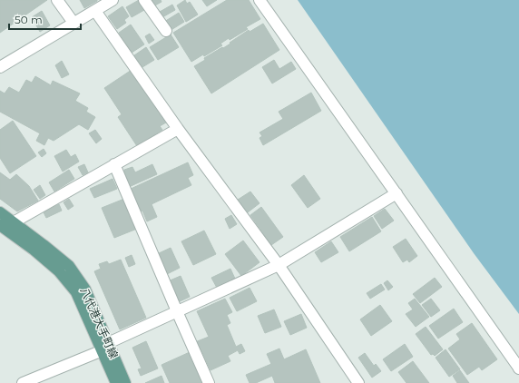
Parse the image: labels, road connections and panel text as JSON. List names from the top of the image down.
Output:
{
  "streets": {
    "main road": ["八代港大手町線"]
  },
  "scale_bar": "50 m"
}
